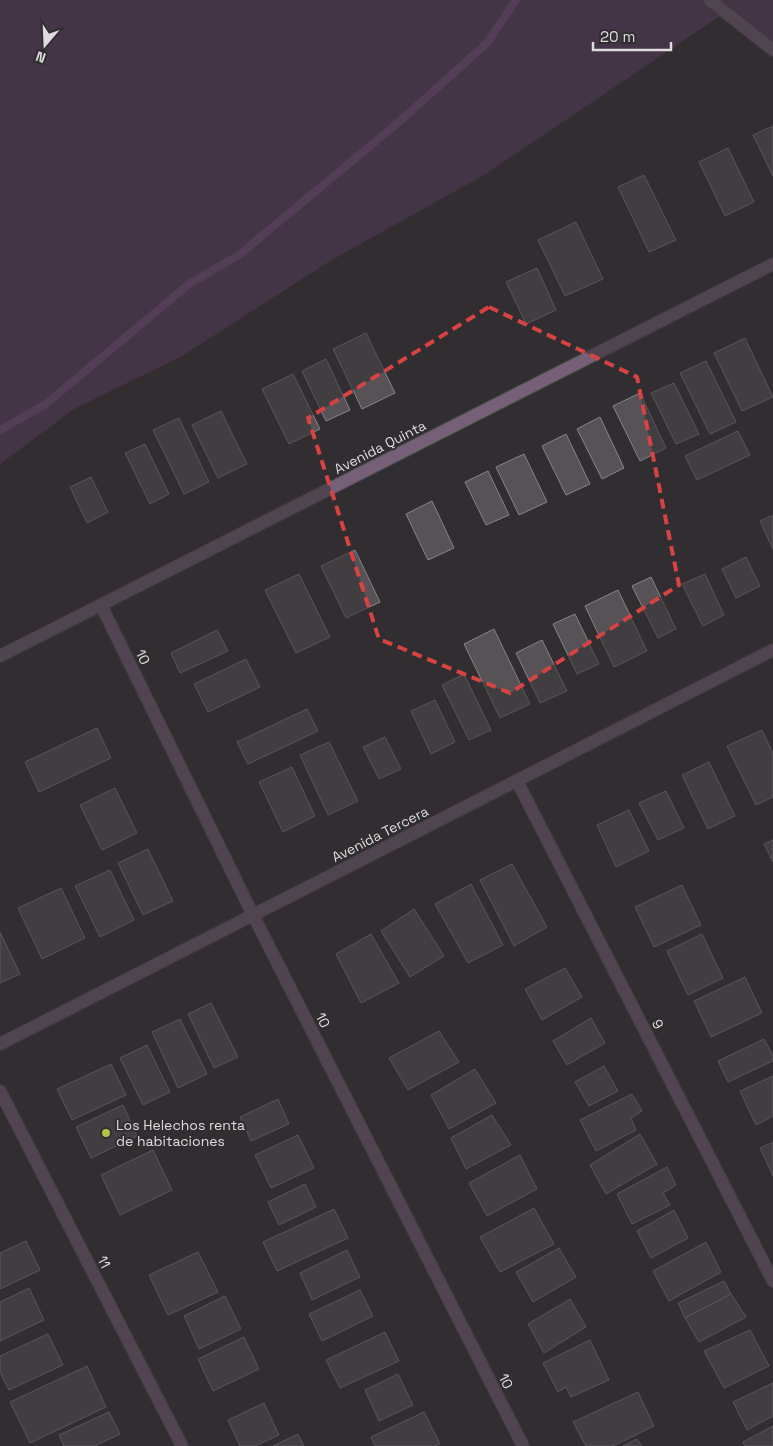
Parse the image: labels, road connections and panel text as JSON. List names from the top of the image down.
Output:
{
  "streets": {
    "street": [
      "Avenida Quinta",
      "10",
      "Avenida Tercera",
      "9",
      "11"
    ]
  },
  "crossings": [
    ["Avenida Quinta", "10"],
    ["10", "Avenida Tercera"],
    ["Avenida Tercera", "9"]
  ],
  "places": ["Los Helechos renta de habitaciones"],
  "scale_bar": "20 m",
  "north": "bottom"
}
